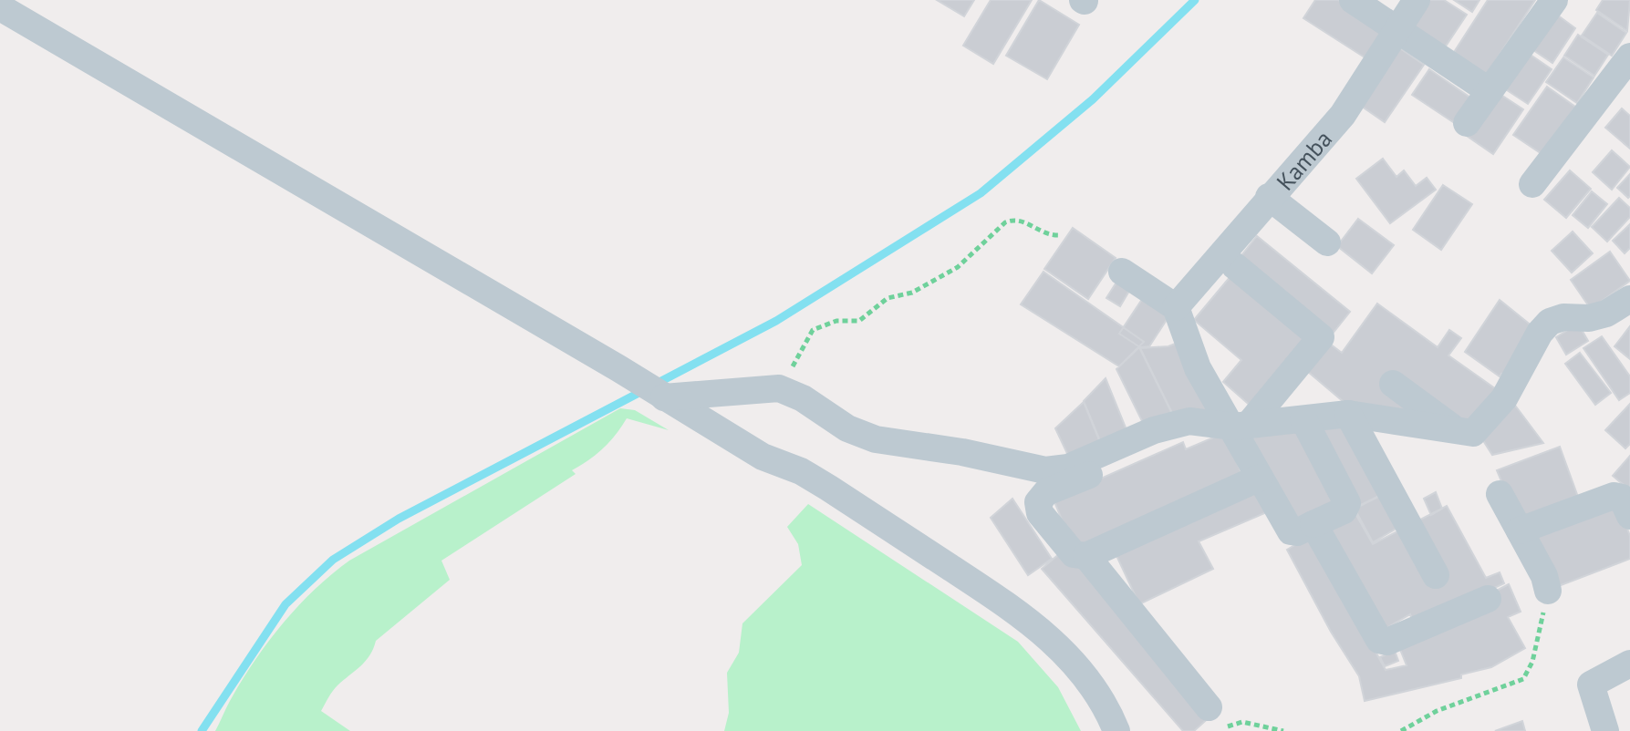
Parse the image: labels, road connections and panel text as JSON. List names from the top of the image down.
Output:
{
  "streets": {
    "street": ["Kamba"]
  }
}
